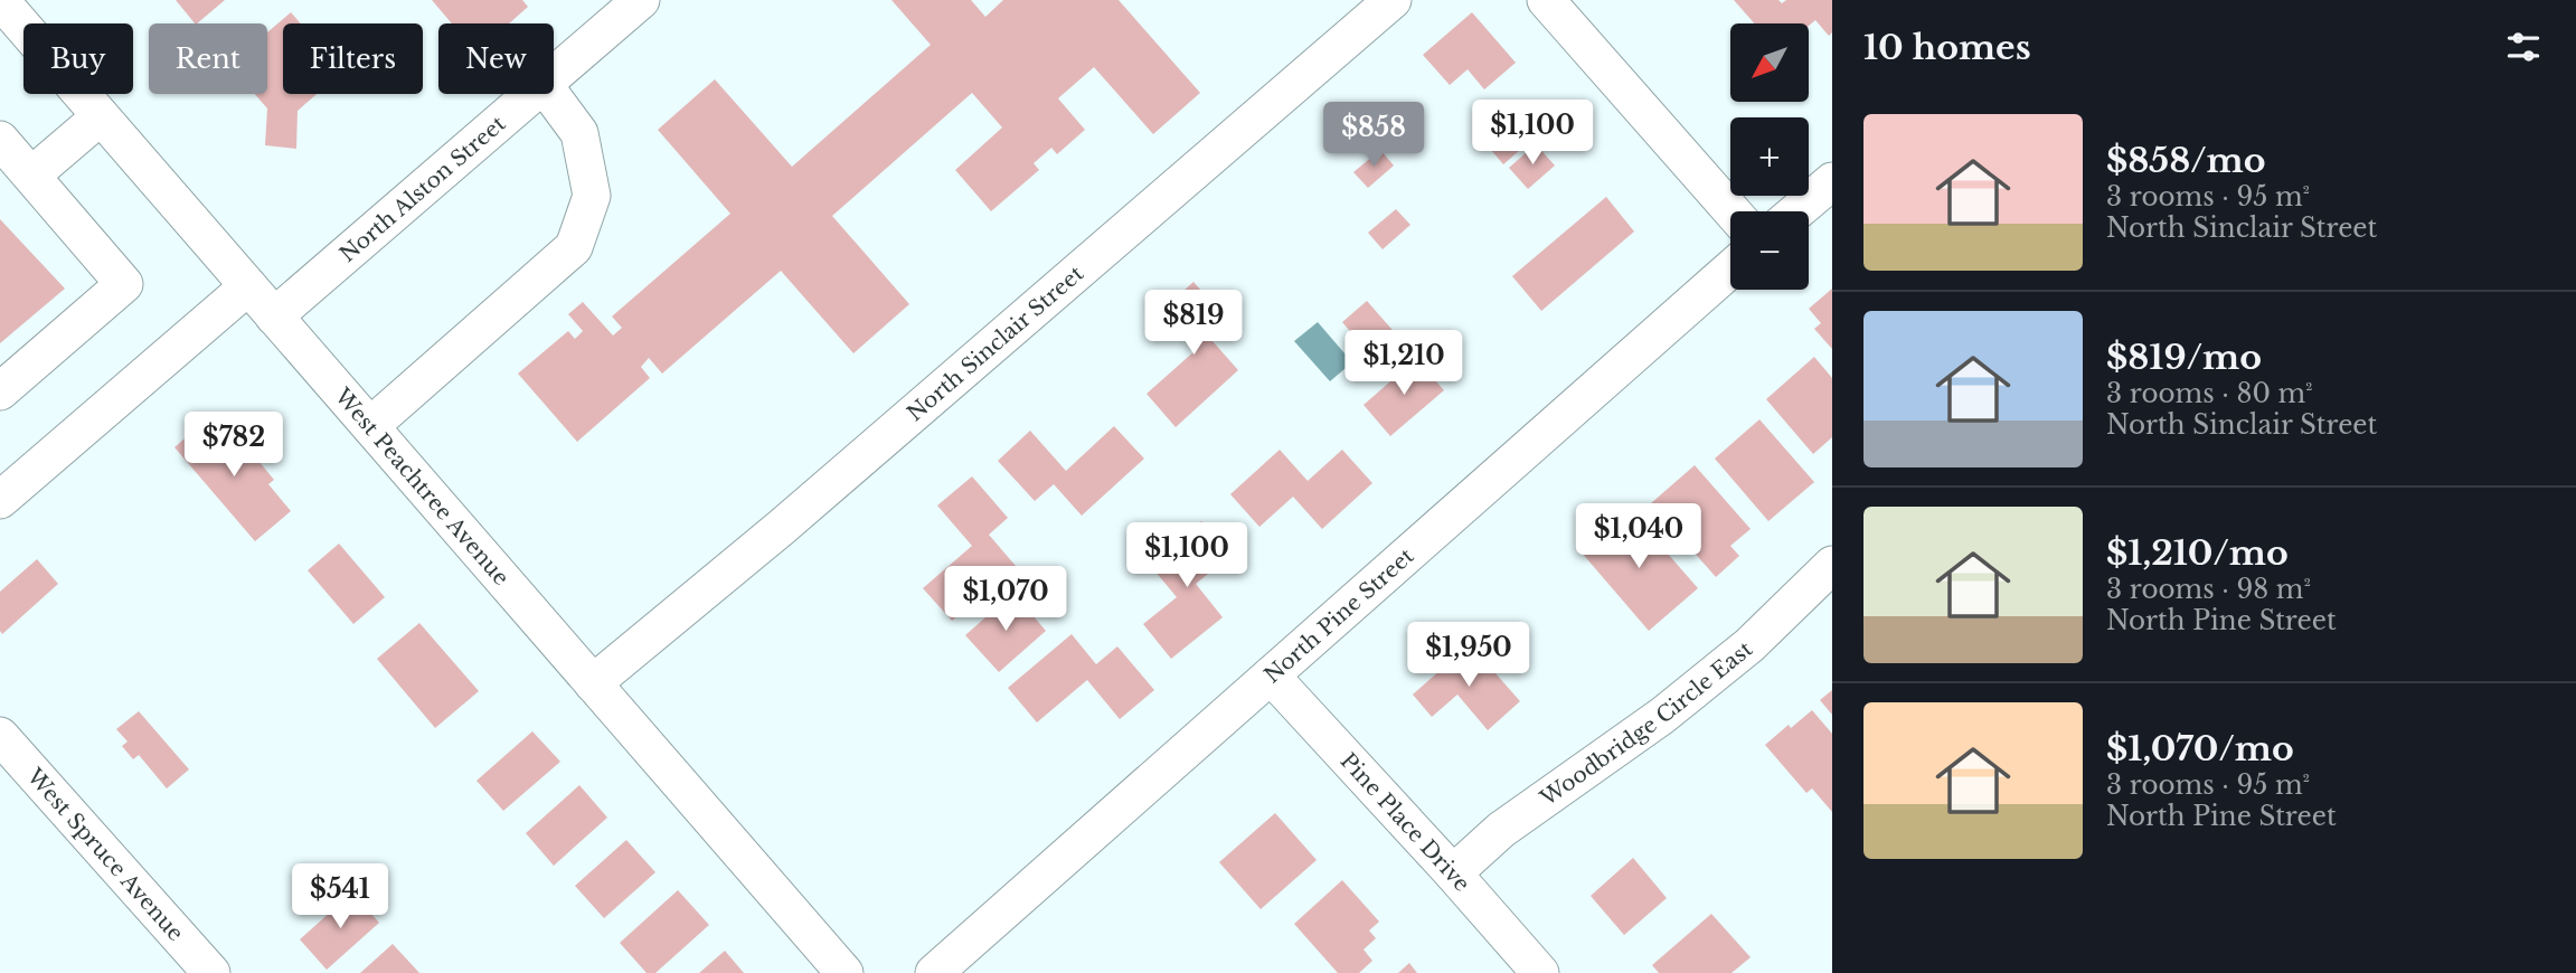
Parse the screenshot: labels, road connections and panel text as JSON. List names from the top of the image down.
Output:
{
  "streets": {
    "street": [
      "North Alston Street",
      "North Sinclair Street",
      "West Peachtree Avenue",
      "North Pine Street",
      "Woodbridge Circle East",
      "Pine Place Drive",
      "West Spruce Avenue"
    ]
  },
  "crossings": [
    ["North Alston Street", "West Peachtree Avenue"],
    ["North Sinclair Street", "West Peachtree Avenue"],
    ["North Pine Street", "Pine Place Drive"],
    ["Woodbridge Circle East", "Pine Place Drive"]
  ],
  "north": "bottom left",
  "page": {
    "heading": "10 homes",
    "map_buttons": ["+", "−"],
    "chip": [
      "Buy",
      "Rent",
      "Filters",
      "New"
    ],
    "list": [
      {
        "name": "$858/mo",
        "note": "3 rooms · 95 m² · North Sinclair Street"
      },
      {
        "name": "$819/mo",
        "note": "3 rooms · 80 m² · North Sinclair Street"
      },
      {
        "name": "$1,210/mo",
        "note": "3 rooms · 98 m² · North Pine Street"
      },
      {
        "name": "$1,070/mo",
        "note": "3 rooms · 95 m² · North Pine Street"
      }
    ],
    "price": [
      "$1,100",
      "$858",
      "$819",
      "$1,210",
      "$782",
      "$1,040",
      "$1,100",
      "$1,070",
      "$1,950",
      "$541"
    ]
  }
}
